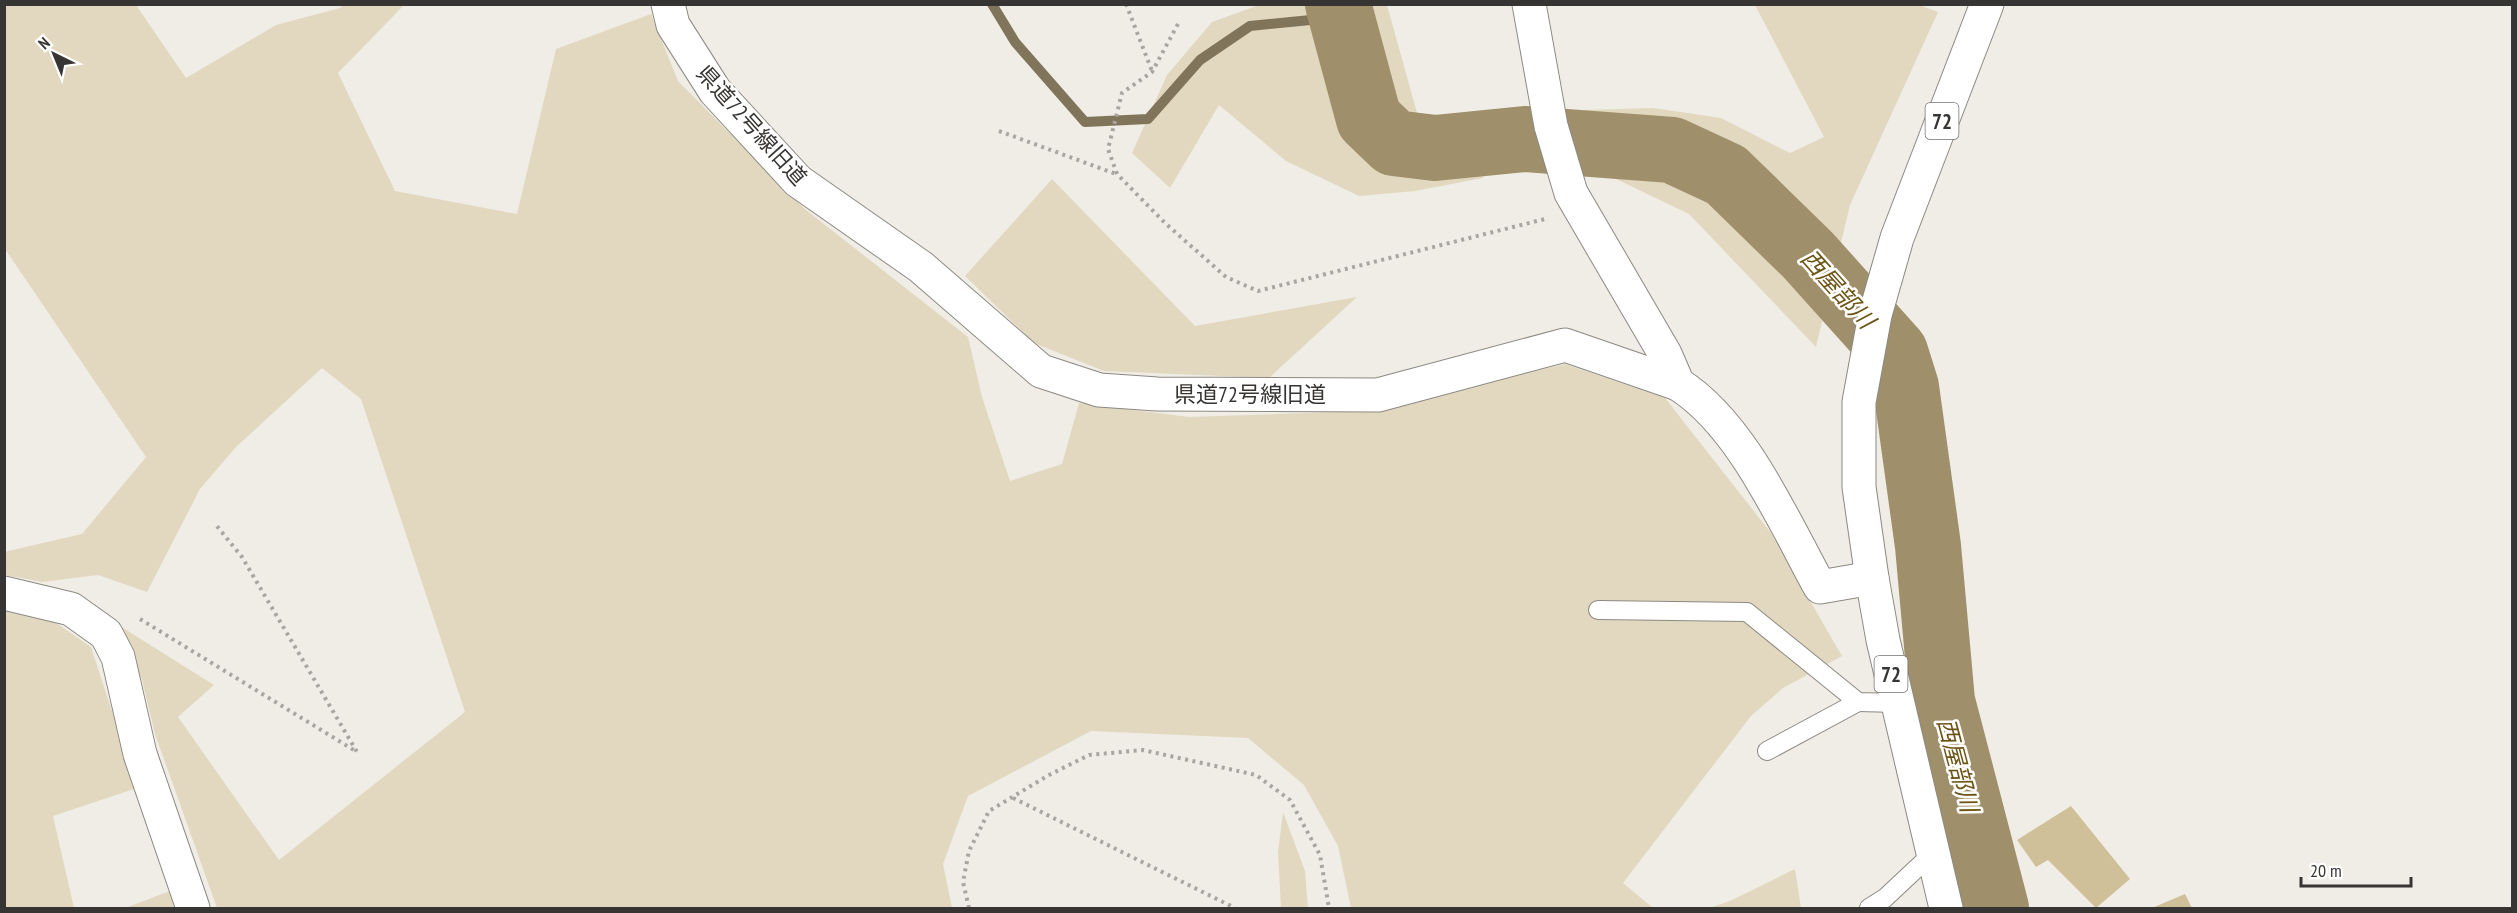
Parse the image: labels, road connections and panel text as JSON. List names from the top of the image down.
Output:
{
  "streets": {
    "street": ["72", "県道72号線旧道"]
  },
  "crossings": [
    ["72", "県道72号線旧道"]
  ],
  "water": ["西屋部川"],
  "scale_bar": "20 m",
  "north": "top left"
}
